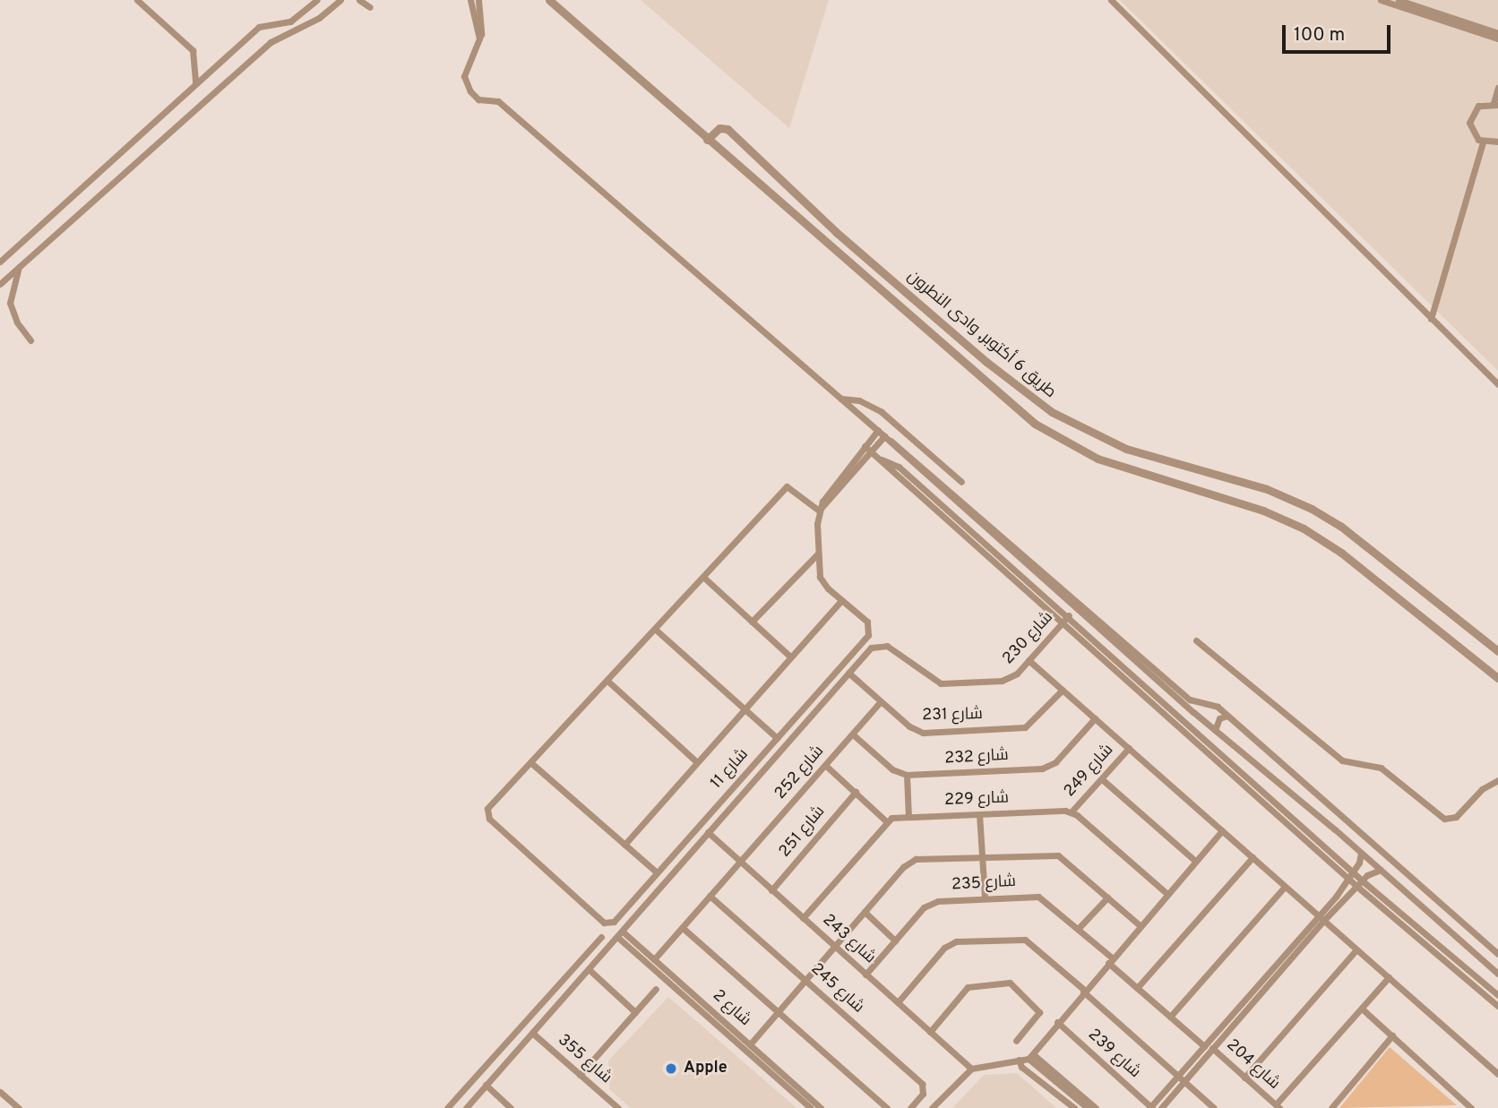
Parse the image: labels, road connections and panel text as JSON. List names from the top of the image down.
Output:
{
  "streets": {
    "street": [
      "طريق 6 أكتوبر, وادى النطرون",
      "شارع 230",
      "شارع 231",
      "شارع 232",
      "شارع 11",
      "شارع 249",
      "شارع 252",
      "شارع 229",
      "شارع 251",
      "شارع 235",
      "شارع 243",
      "شارع 245",
      "شارع 2",
      "شارع 239",
      "شارع 355",
      "شارع 204"
    ]
  },
  "crossings": [
    ["شارع 230", "شارع 11"],
    ["شارع 231", "شارع 11"],
    ["شارع 231", "شارع 252"],
    ["شارع 11", "شارع 243"],
    ["شارع 11", "شارع 2"],
    ["شارع 11", "شارع 355"],
    ["شارع 249", "شارع 229"],
    ["شارع 252", "شارع 243"],
    ["شارع 252", "شارع 245"],
    ["شارع 252", "شارع 2"],
    ["شارع 251", "شارع 243"],
    ["شارع 235", "شارع 243"],
    ["شارع 235", "شارع 204"],
    ["شارع 243", "شارع 239"]
  ],
  "places": ["Apple"],
  "scale_bar": "100 m"
}
